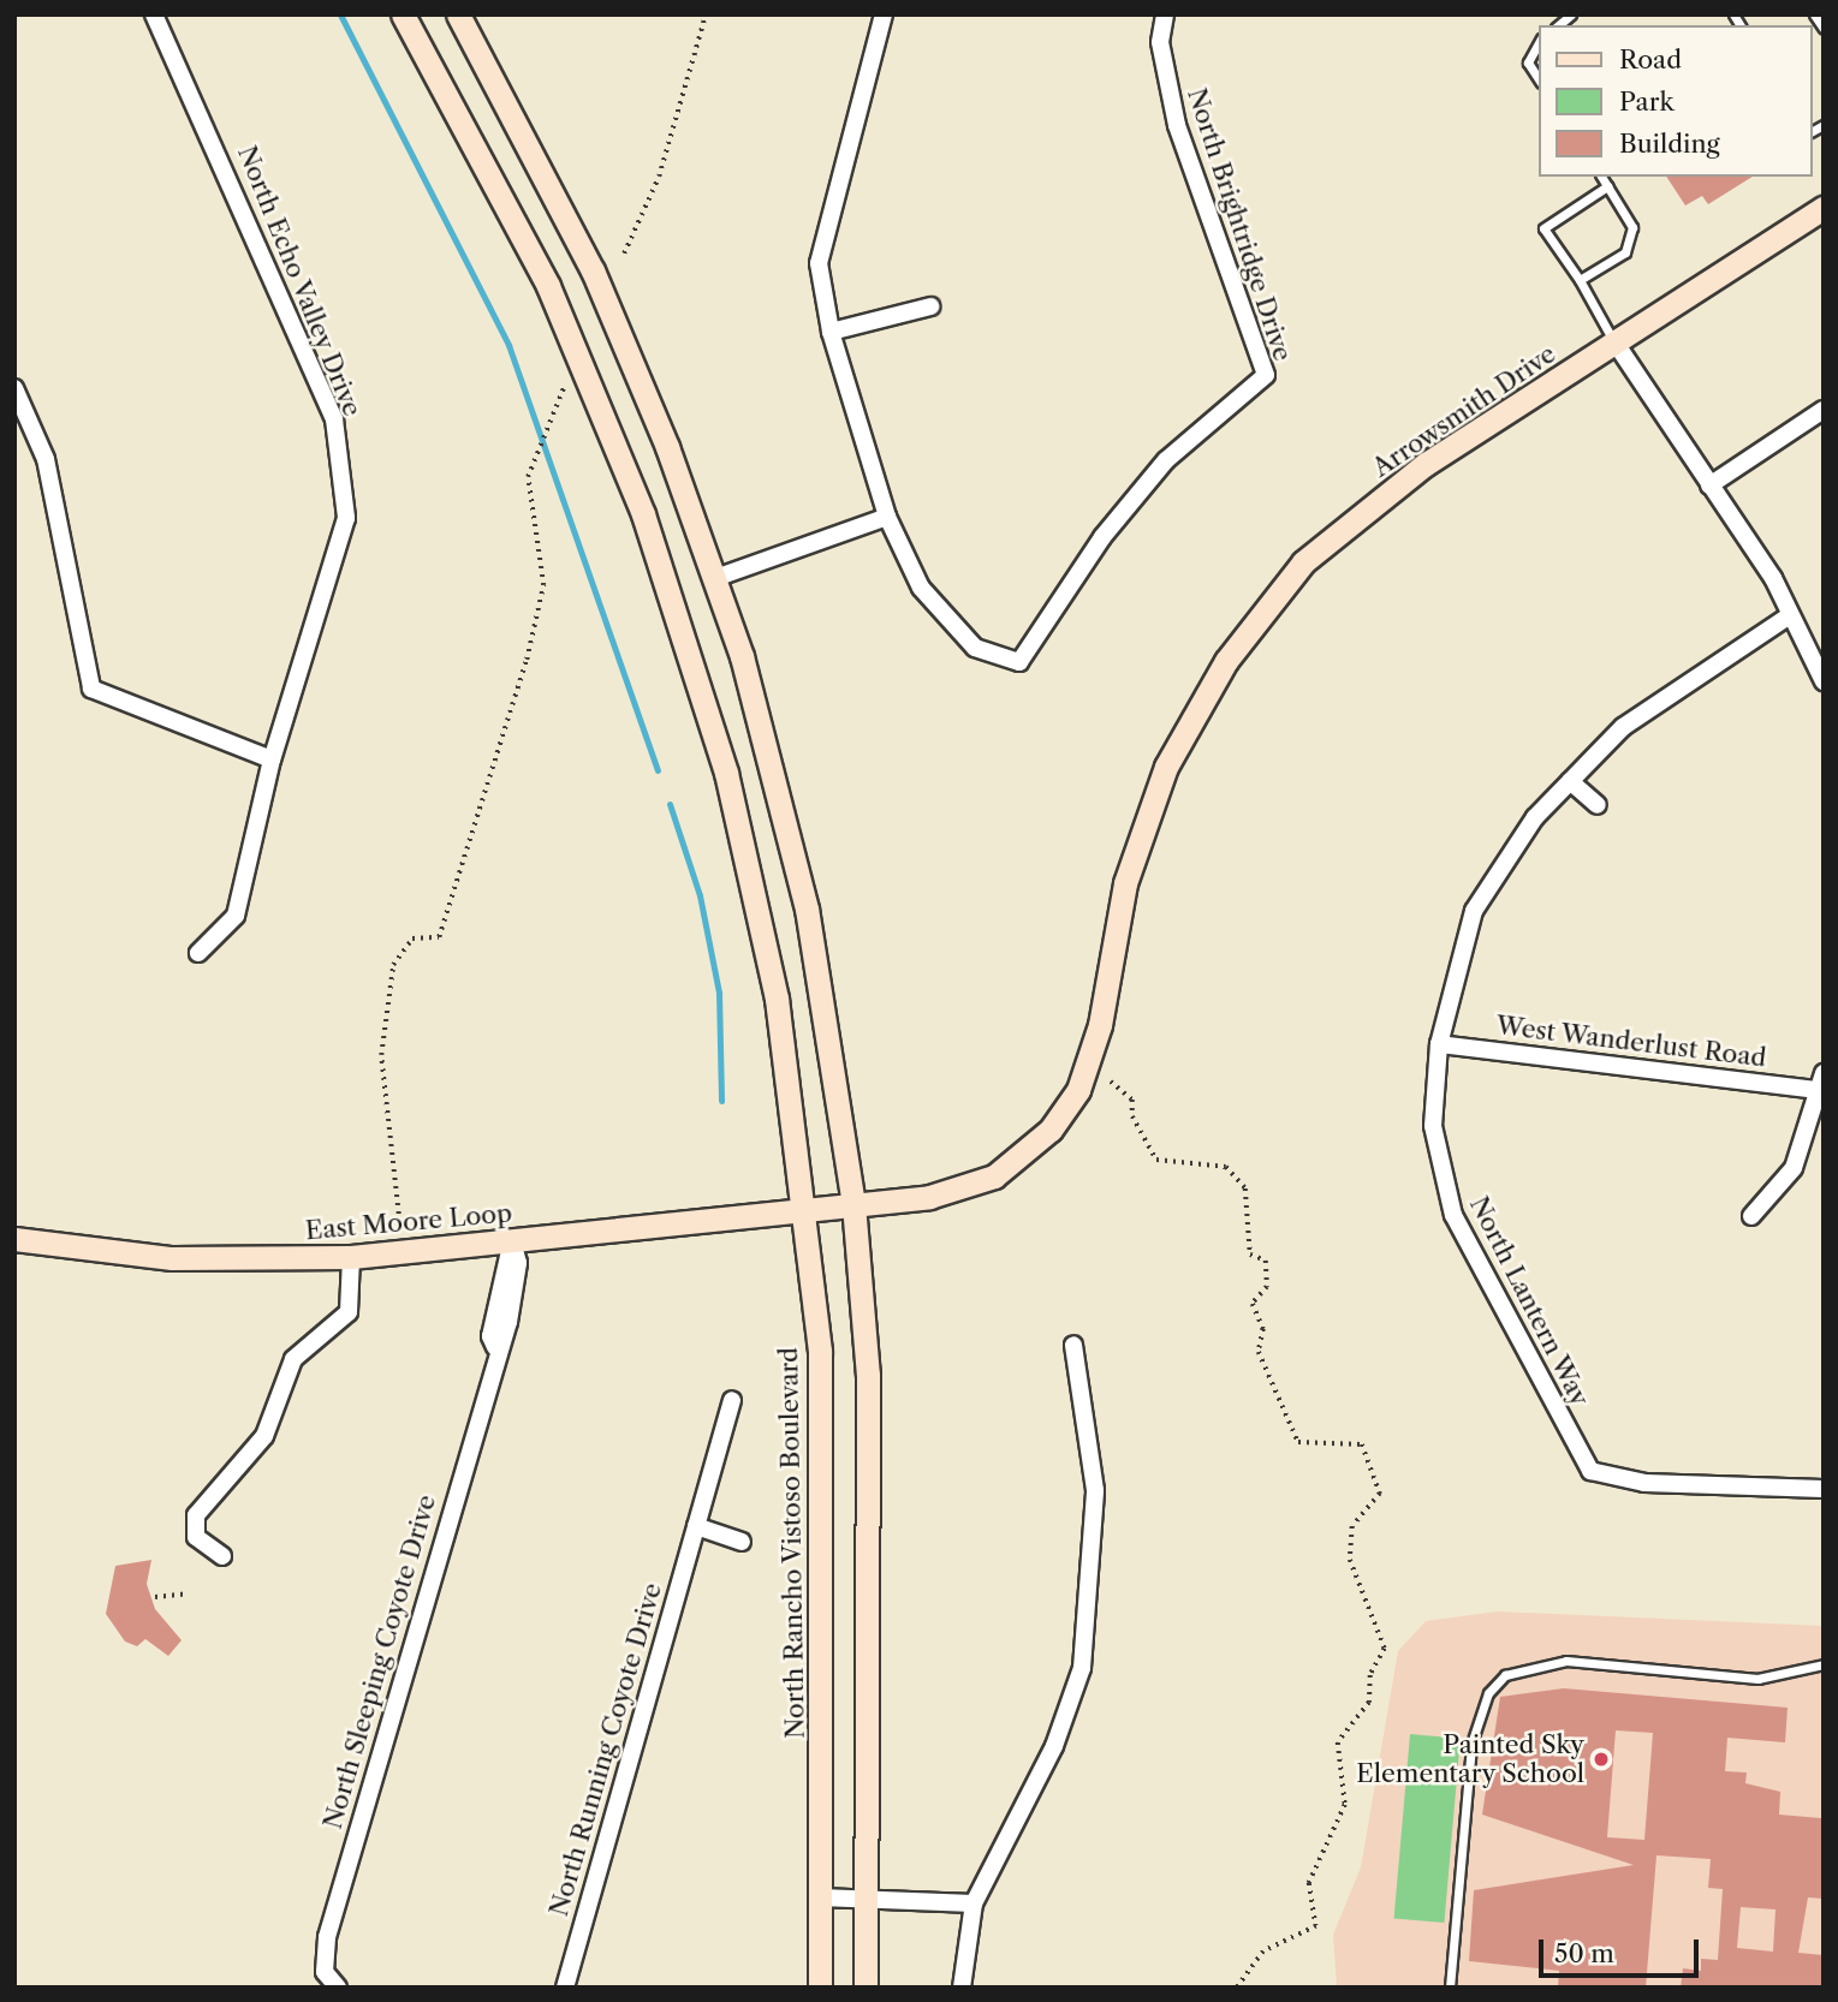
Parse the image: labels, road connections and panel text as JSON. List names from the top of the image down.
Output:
{
  "streets": {
    "main road": ["Arrowsmith Drive", "East Moore Loop", "North Rancho Vistoso Boulevard"],
    "street": [
      "North Brightridge Drive",
      "North Echo Valley Drive",
      "West Wanderlust Road",
      "North Lantern Way",
      "North Sleeping Coyote Drive",
      "North Running Coyote Drive"
    ]
  },
  "crossings": [
    ["Arrowsmith Drive", "East Moore Loop"],
    ["Arrowsmith Drive", "North Rancho Vistoso Boulevard"],
    ["West Wanderlust Road", "North Lantern Way"],
    ["East Moore Loop", "North Rancho Vistoso Boulevard"],
    ["East Moore Loop", "North Sleeping Coyote Drive"]
  ],
  "places": ["Painted Sky Elementary School"],
  "legend": ["Road", "Park", "Building"],
  "scale_bar": "50 m"
}
